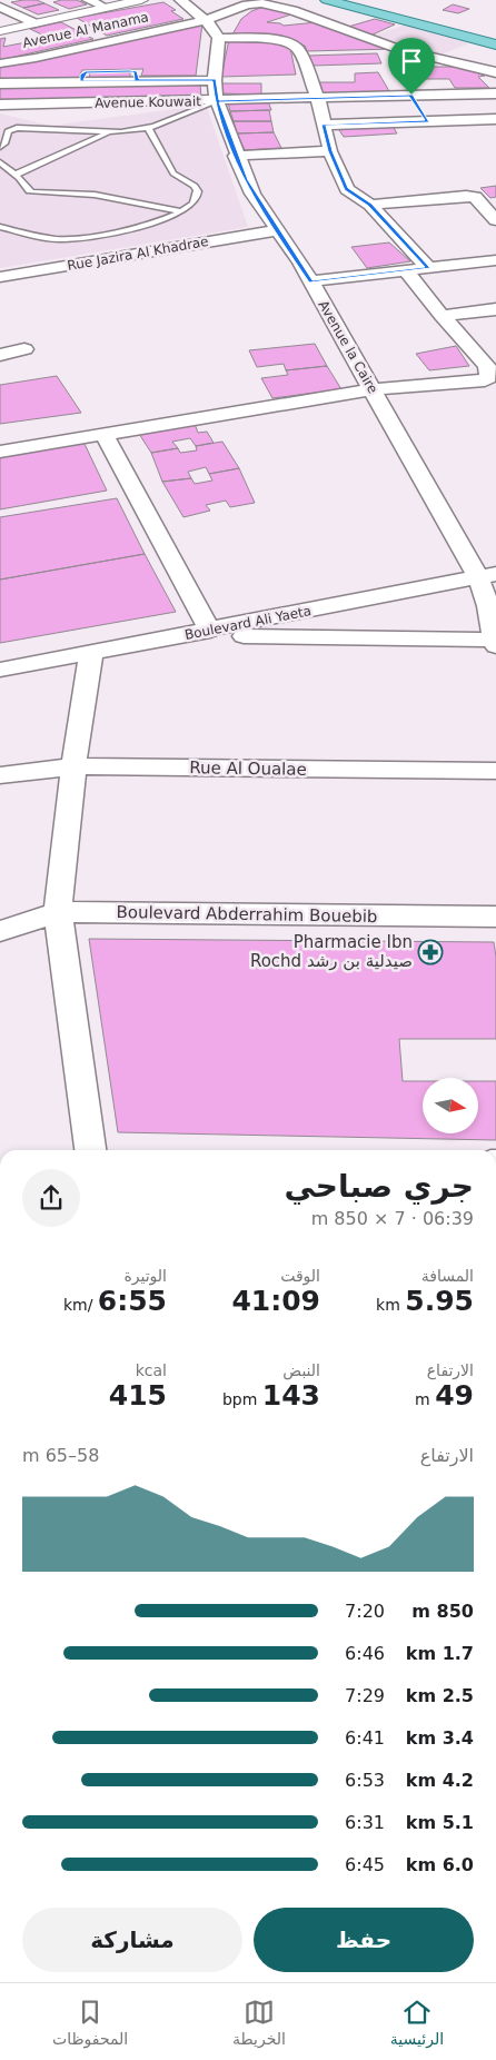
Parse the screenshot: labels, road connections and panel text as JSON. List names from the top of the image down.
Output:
{
  "streets": {
    "street": [
      "Avenue Al Manama",
      "Avenue Kouwait",
      "Rue Jazira Al Khadrae",
      "Avenue la Caire",
      "Boulevard Ali Yaeta",
      "Rue Al Oualae",
      "Boulevard Abderrahim Bouebib"
    ]
  },
  "crossings": [
    ["Avenue Kouwait", "Avenue la Caire"],
    ["Rue Jazira Al Khadrae", "Avenue la Caire"],
    ["Avenue la Caire", "Boulevard Ali Yaeta"]
  ],
  "places": {
    "pharmacy": ["Pharmacie Ibn Rochd صيدلية بن رشد"]
  },
  "north": "right",
  "page": {
    "heading": ["جري صباحي", "06:39 · 7 × 850 m"],
    "stats": [
      ["المسافة", "5.95 km"],
      ["الوقت", "41:09"],
      ["الوتيرة", "6:55 /km"],
      ["الارتفاع", "49 m"],
      ["النبض", "143 bpm"],
      ["kcal", "415"]
    ],
    "chart": ["الارتفاع", "58–65 m"],
    "list": [
      {
        "name": "850 m",
        "note": "7:20"
      },
      {
        "name": "1.7 km",
        "note": "6:46"
      },
      {
        "name": "2.5 km",
        "note": "7:29"
      },
      {
        "name": "3.4 km",
        "note": "6:41"
      },
      {
        "name": "4.2 km",
        "note": "6:53"
      },
      {
        "name": "5.1 km",
        "note": "6:31"
      },
      {
        "name": "6.0 km",
        "note": "6:45"
      }
    ],
    "buttons": ["حفظ", "مشاركة"],
    "tabs": ["الرئيسية", "الخريطة", "المحفوظات"]
  }
}
